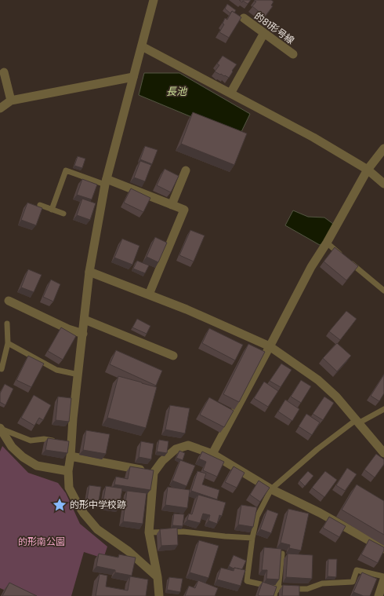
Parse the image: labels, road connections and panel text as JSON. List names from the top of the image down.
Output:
{
  "streets": {
    "street": ["的81形号線"]
  },
  "water": ["長池"],
  "parks": ["的形南公園"],
  "places": {
    "place": ["的形中学校跡"]
  }
}
